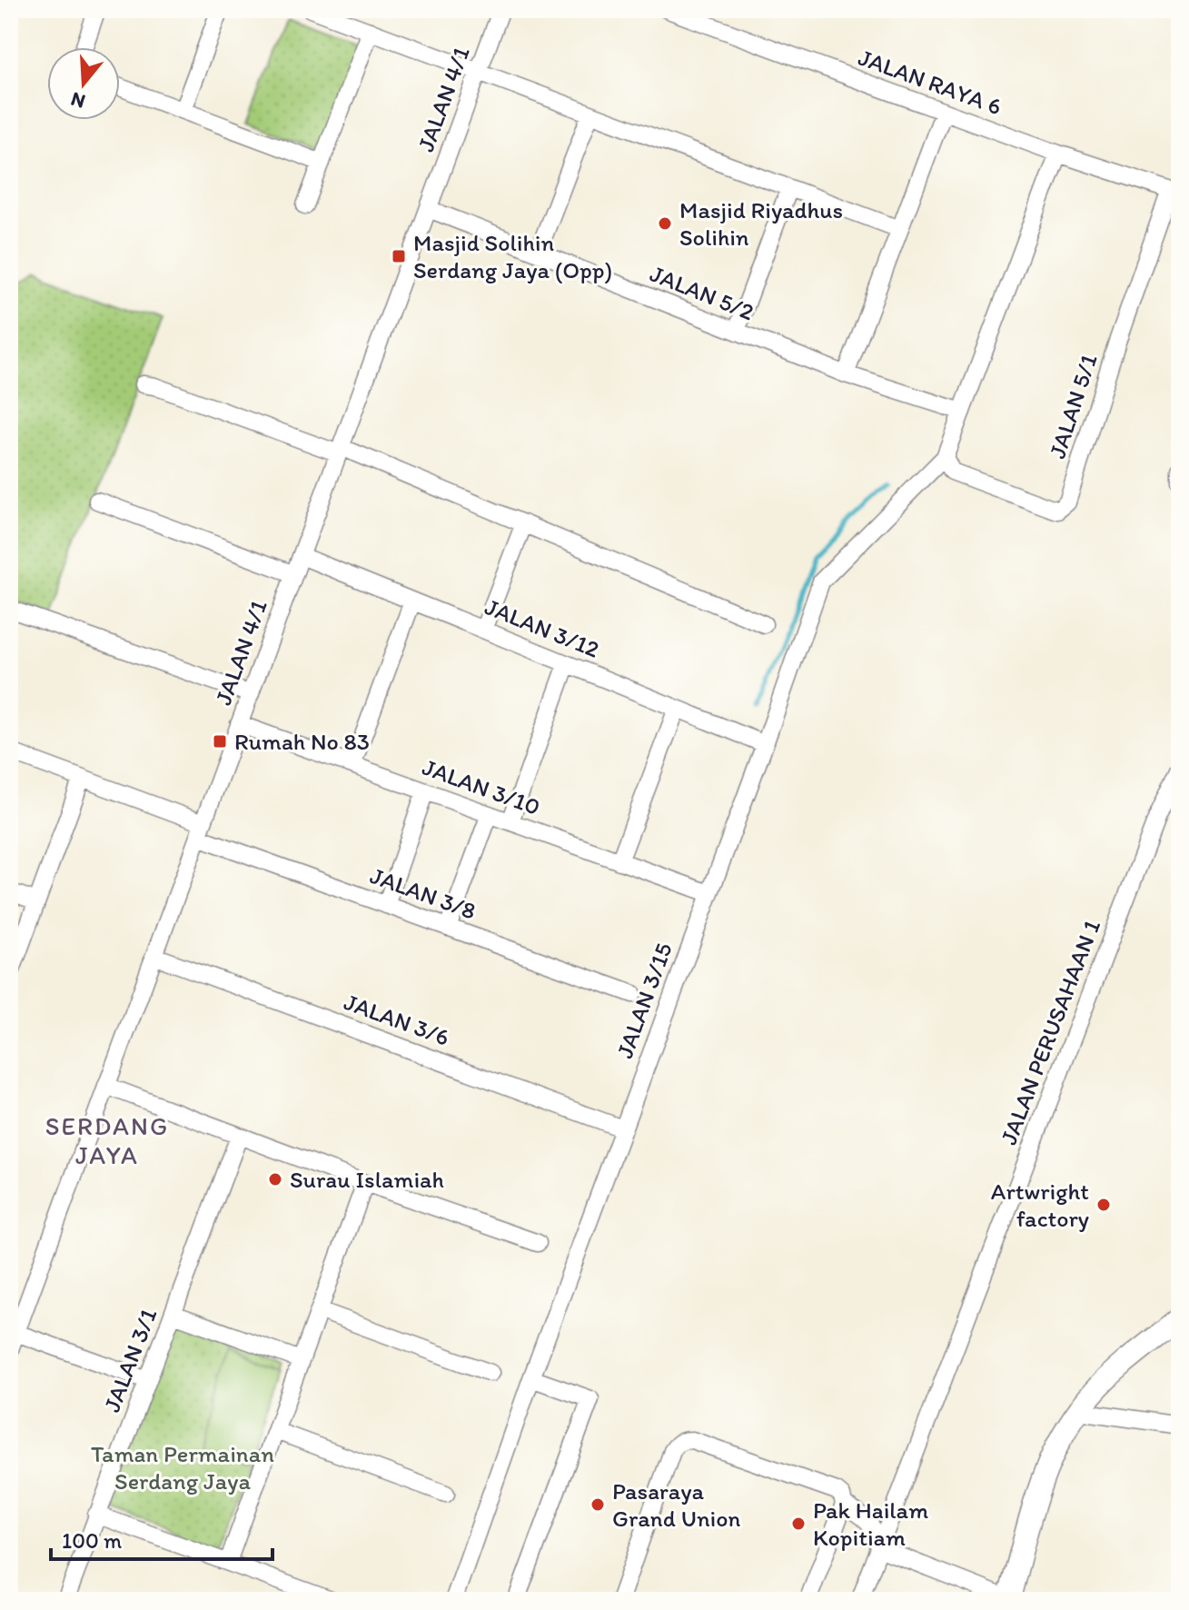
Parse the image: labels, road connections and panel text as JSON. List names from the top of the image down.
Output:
{
  "streets": {
    "street": [
      "JALAN RAYA 6",
      "JALAN 4/1",
      "JALAN 5/2",
      "JALAN 5/1",
      "JALAN 3/12",
      "JALAN 3/10",
      "JALAN 3/8",
      "JALAN 3/15",
      "JALAN 3/6",
      "JALAN PERUSAHAAN 1",
      "JALAN 3/1"
    ]
  },
  "crossings": [
    ["JALAN RAYA 6", "JALAN 5/1"],
    ["JALAN 4/1", "JALAN 5/2"],
    ["JALAN 4/1", "JALAN 3/12"],
    ["JALAN 4/1", "JALAN 3/10"],
    ["JALAN 4/1", "JALAN 3/8"],
    ["JALAN 4/1", "JALAN 3/6"],
    ["JALAN 5/1", "JALAN 3/15"],
    ["JALAN 3/12", "JALAN 3/15"],
    ["JALAN 3/10", "JALAN 3/15"],
    ["JALAN 3/15", "JALAN 3/6"]
  ],
  "districts": ["SERDANG JAYA"],
  "parks": ["Taman Permainan Serdang Jaya"],
  "places": {
    "other": [
      "Masjid Riyadhus Solihin",
      "Surau Islamiah",
      "Artwright factory",
      "Pasaraya Grand Union",
      "Pak Hailam Kopitiam"
    ],
    "transit": ["Masjid Solihin Serdang Jaya (Opp)", "Rumah No 83"]
  },
  "scale_bar": "100 m",
  "north": "bottom"
}
